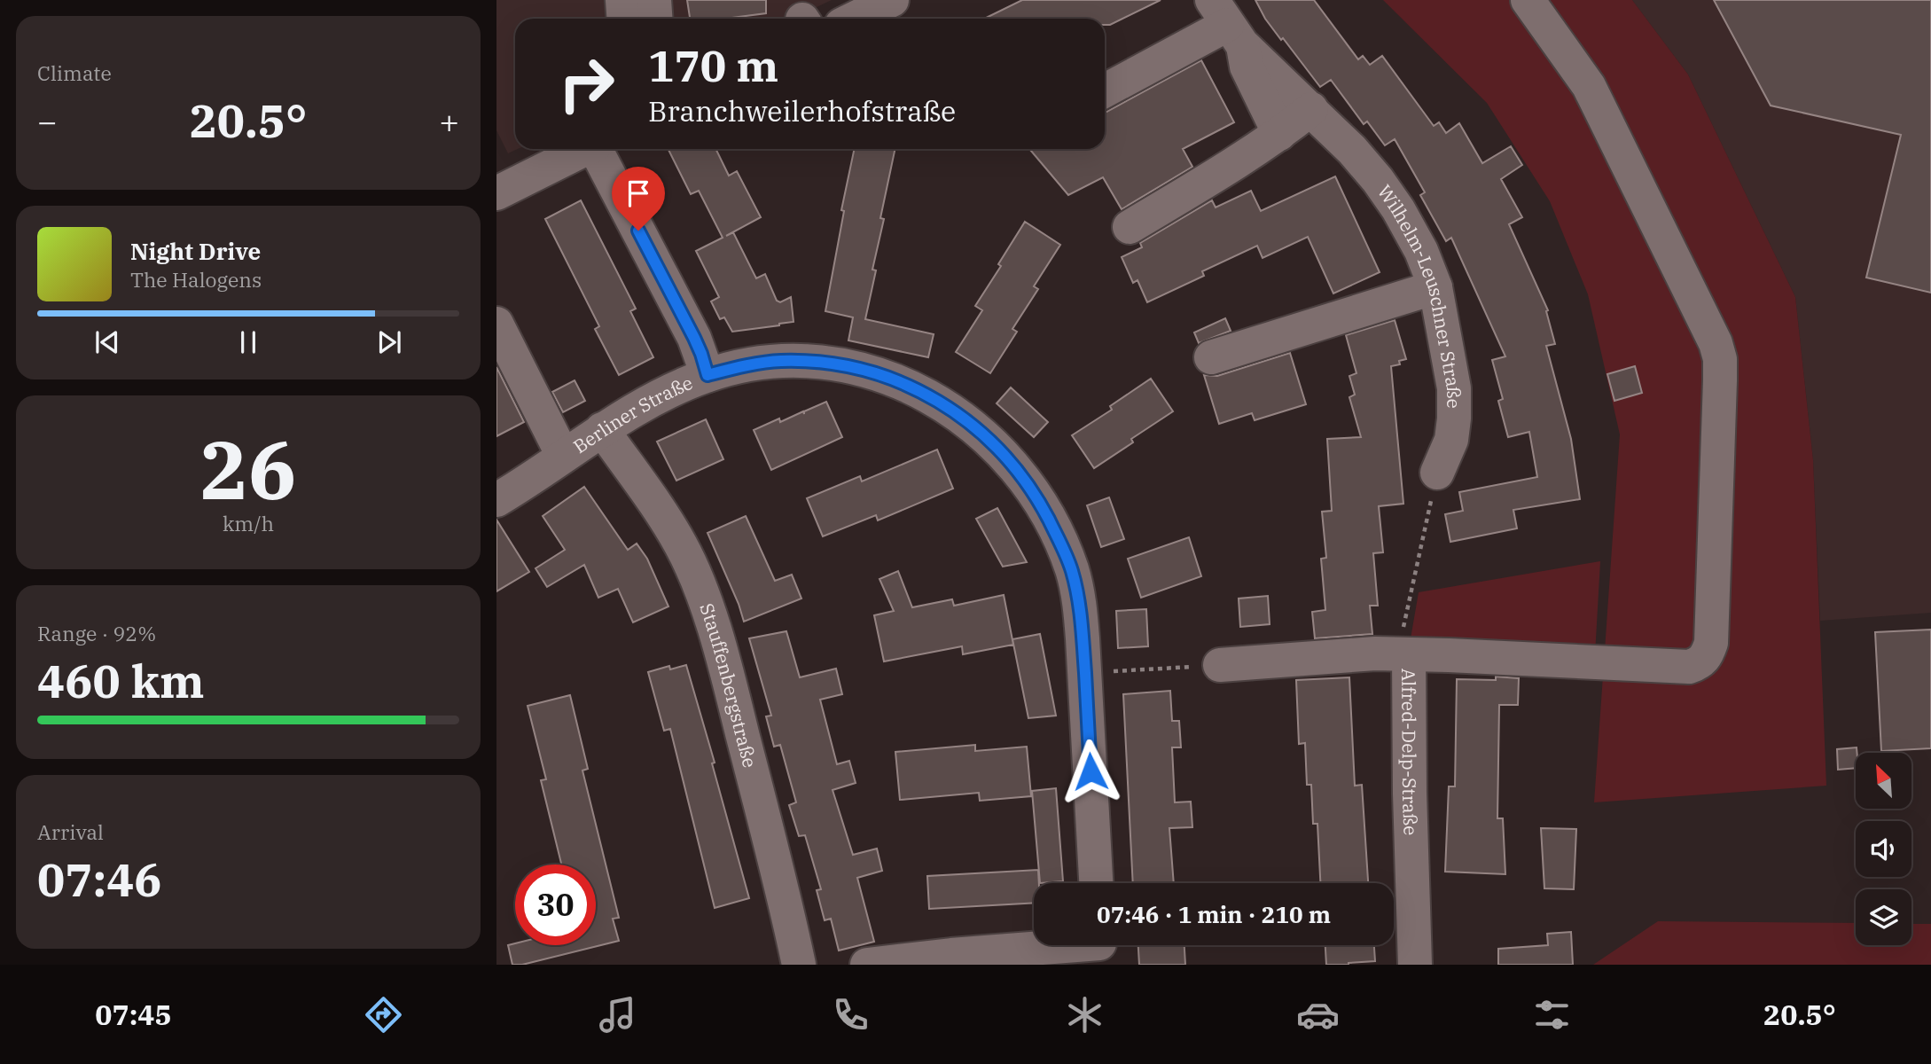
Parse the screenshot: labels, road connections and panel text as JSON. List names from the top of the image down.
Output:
{
  "streets": {
    "street": [
      "Wilhelm-Leuschner Straße",
      "Berliner Straße",
      "Stauffenbergstraße",
      "Alfred-Delp-Straße"
    ]
  },
  "crossings": [
    ["Berliner Straße", "Stauffenbergstraße"]
  ],
  "north": "top left",
  "page": {
    "tile": [
      "Climate",
      ["26", "km/h"],
      ["Range · 92%", "460 km"],
      ["Arrival", "07:46"]
    ],
    "turn": ["170 m", "Branchweilerhofstraße"],
    "heat": ["−", "20.5°", "+"],
    "song": ["Night Drive", "The Halogens"],
    "limit": "30",
    "trip": "07:46 · 1 min · 210 m",
    "tabs": ["07:45", "20.5°"]
  }
}
